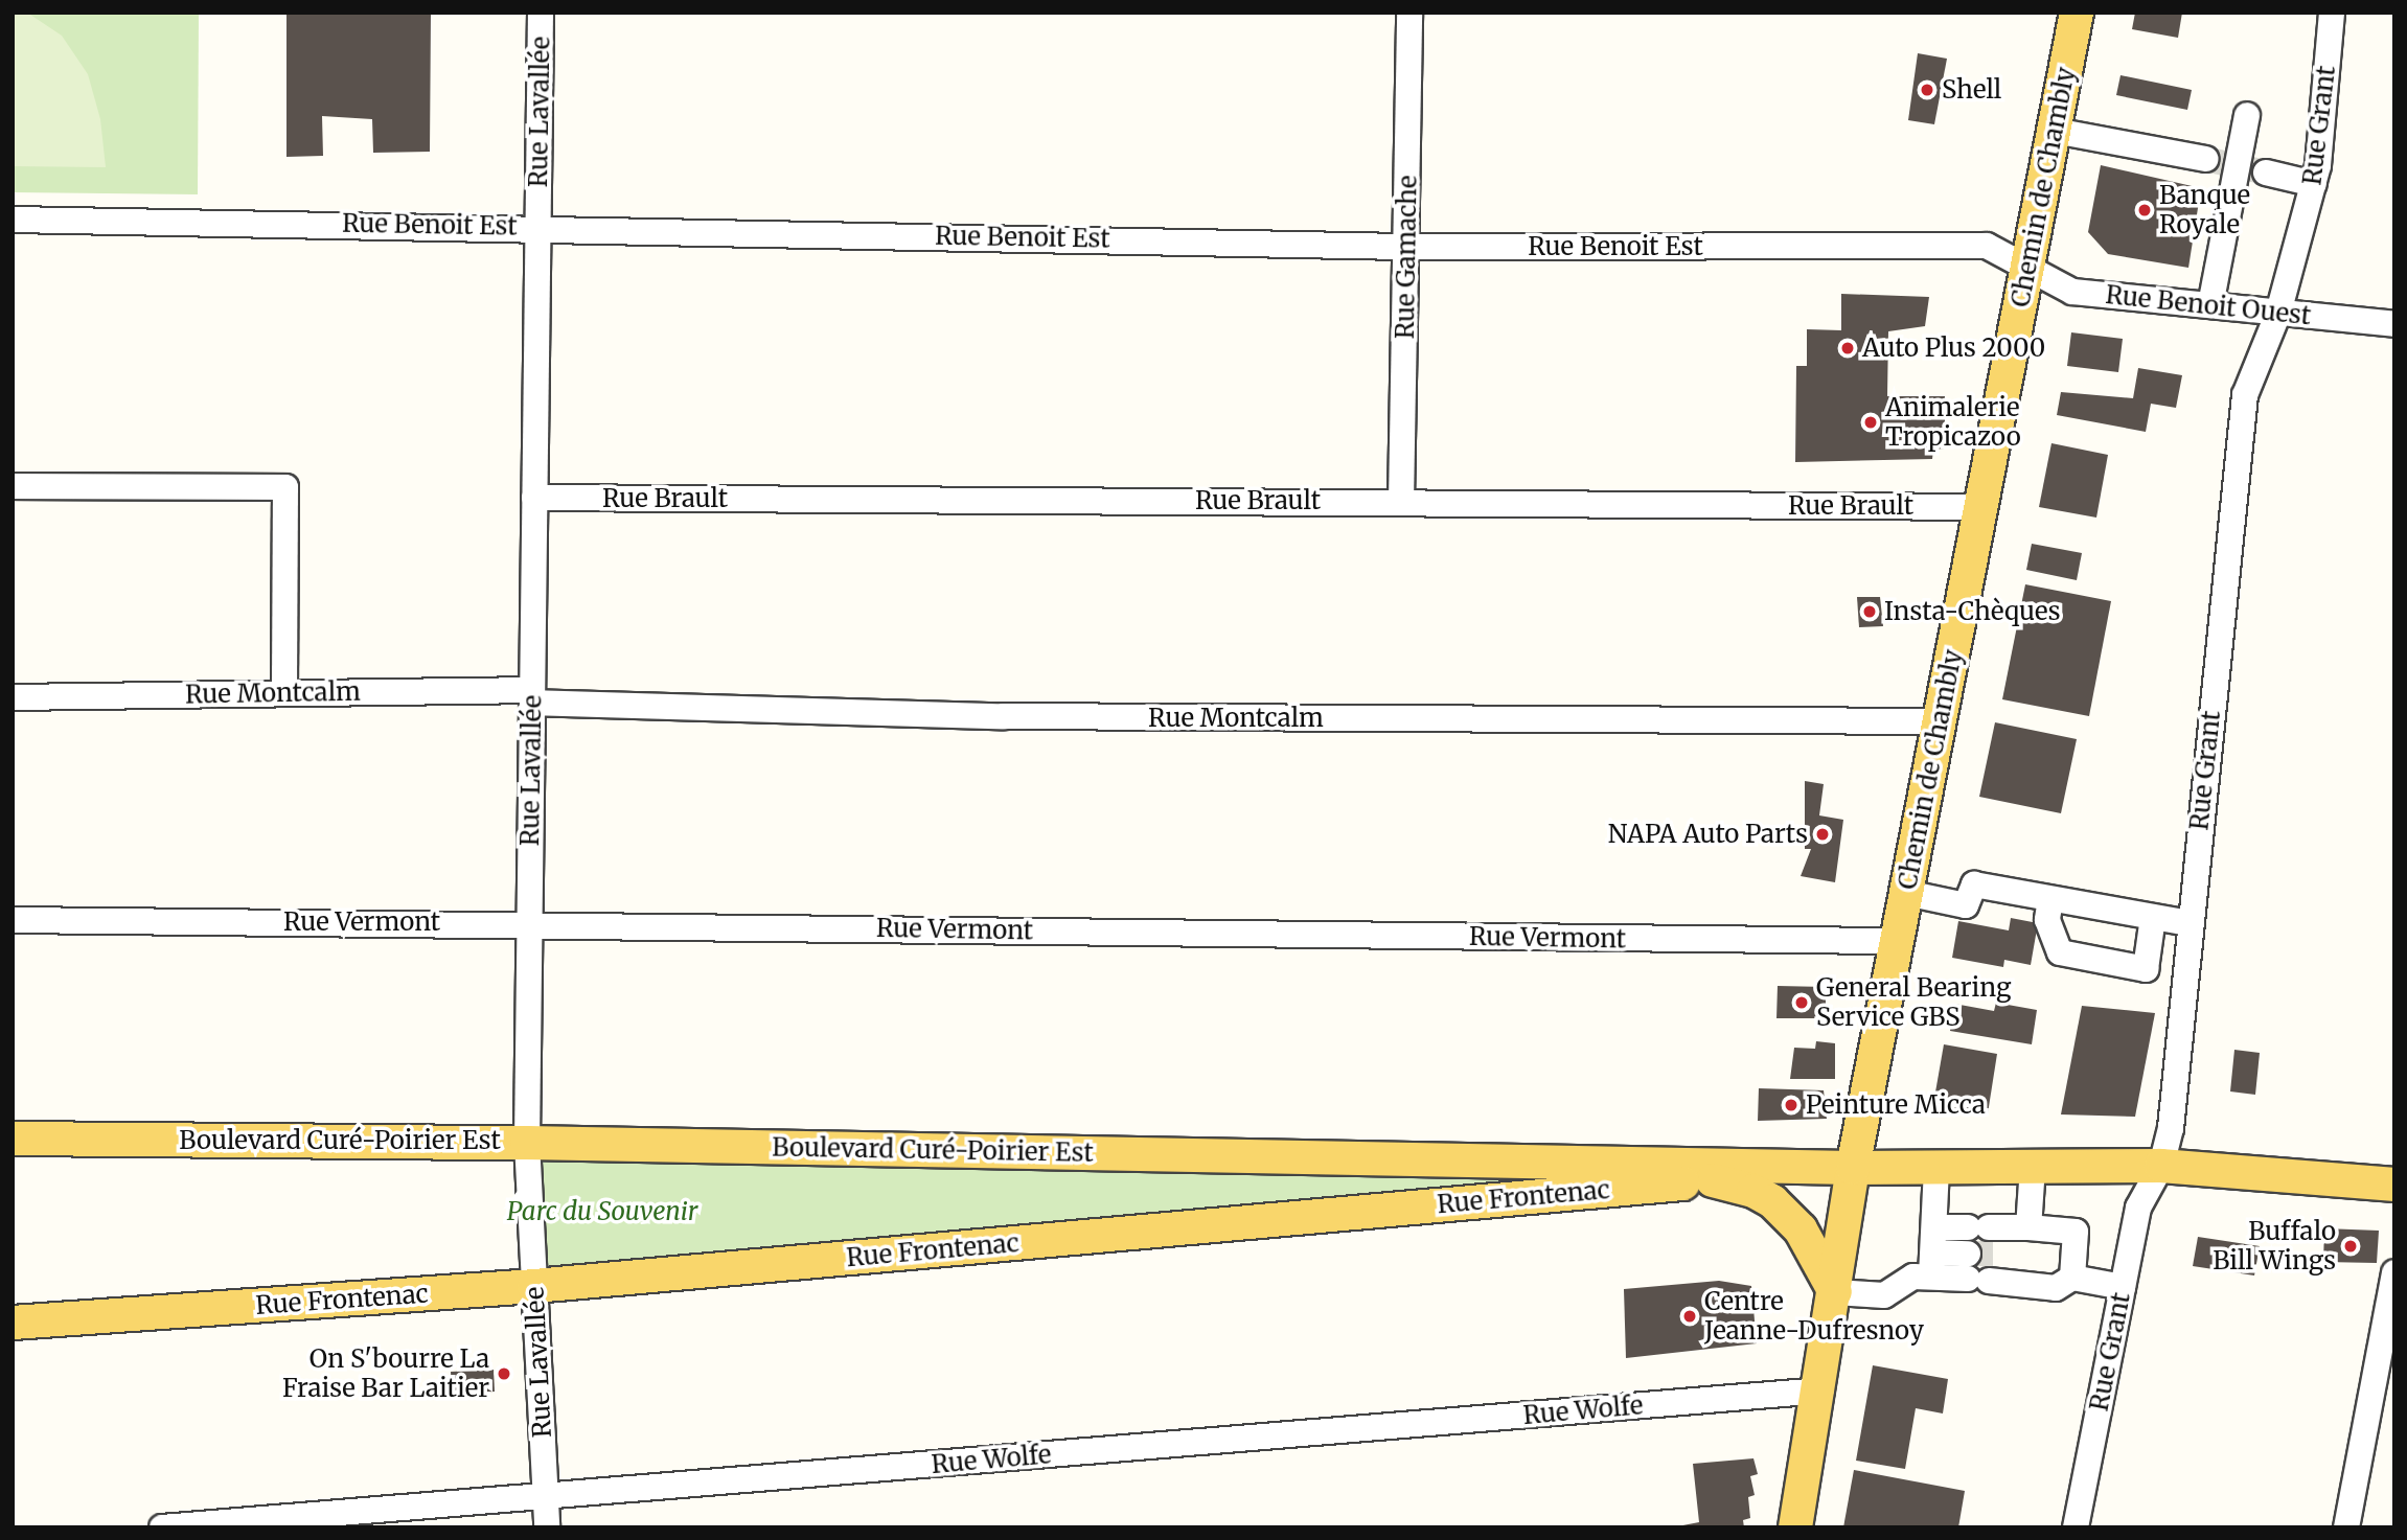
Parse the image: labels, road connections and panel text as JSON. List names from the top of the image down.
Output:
{
  "streets": {
    "main road": ["Chemin de Chambly", "Boulevard Curé-Poirier Est", "Rue Frontenac"],
    "street": [
      "Rue Lavallée",
      "Rue Grant",
      "Rue Benoit Est",
      "Rue Gamache",
      "Rue Benoit Ouest",
      "Rue Brault",
      "Rue Montcalm",
      "Rue Vermont",
      "Rue Wolfe"
    ]
  },
  "crossings": [
    ["Rue Lavallée", "Rue Benoit Est"],
    ["Rue Lavallée", "Rue Brault"],
    ["Rue Lavallée", "Rue Montcalm"],
    ["Rue Lavallée", "Rue Vermont"],
    ["Rue Lavallée", "Boulevard Curé-Poirier Est"],
    ["Rue Lavallée", "Rue Frontenac"],
    ["Rue Lavallée", "Rue Wolfe"],
    ["Rue Grant", "Rue Benoit Ouest"],
    ["Chemin de Chambly", "Rue Benoit Est"],
    ["Chemin de Chambly", "Rue Benoit Ouest"],
    ["Chemin de Chambly", "Rue Brault"],
    ["Chemin de Chambly", "Rue Montcalm"],
    ["Chemin de Chambly", "Rue Vermont"],
    ["Chemin de Chambly", "Boulevard Curé-Poirier Est"],
    ["Chemin de Chambly", "Rue Frontenac"],
    ["Chemin de Chambly", "Rue Wolfe"],
    ["Rue Benoit Est", "Rue Gamache"],
    ["Rue Benoit Est", "Rue Benoit Ouest"],
    ["Rue Gamache", "Rue Brault"],
    ["Boulevard Curé-Poirier Est", "Rue Frontenac"]
  ],
  "parks": ["Parc du Souvenir"],
  "places": [
    "Shell",
    "Banque Royale",
    "Auto Plus 2000",
    "Animalerie Tropicazoo",
    "Insta-Chèques",
    "NAPA Auto Parts",
    "General Bearing Service GBS",
    "Peinture Micca",
    "Buffalo Bill Wings",
    "Centre Jeanne-Dufresnoy",
    "On S'bourre La Fraise Bar Laitier"
  ]
}
